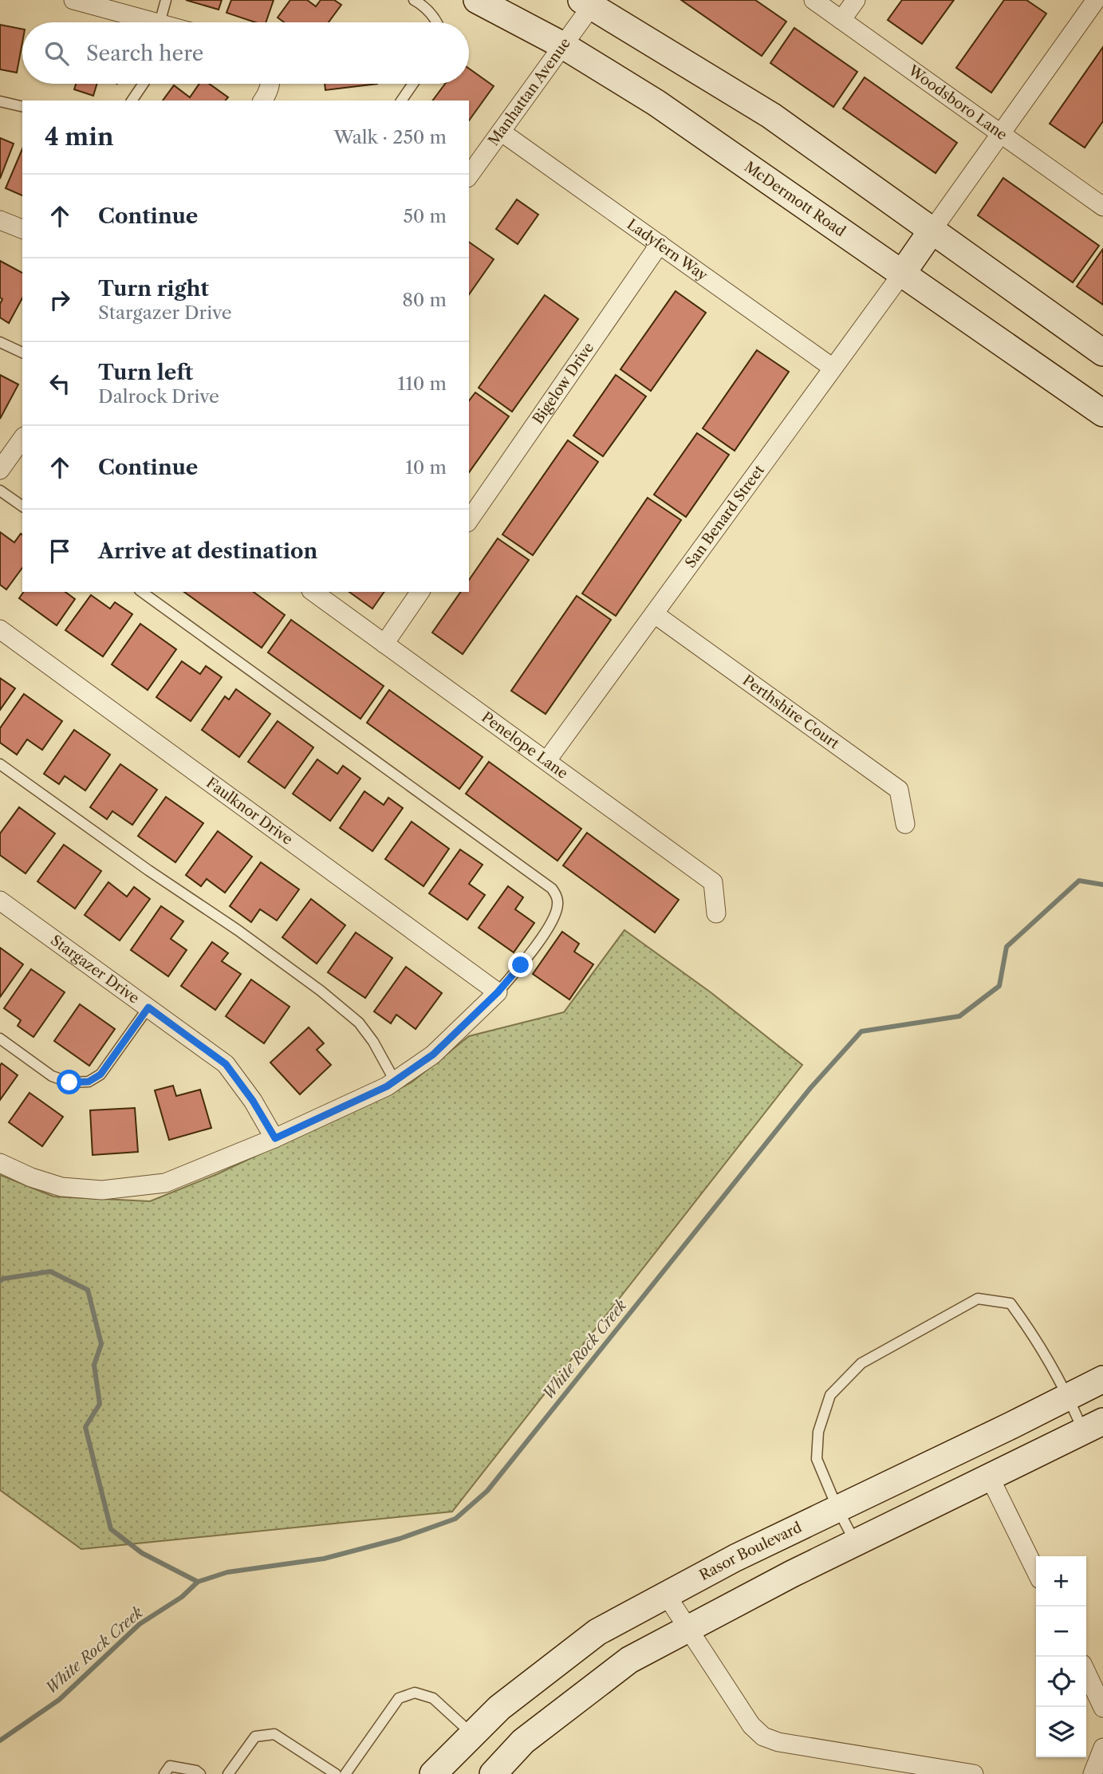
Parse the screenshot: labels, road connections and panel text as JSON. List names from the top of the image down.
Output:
{
  "streets": {
    "main road": ["McDermott Road", "Rasor Boulevard"],
    "street": [
      "Manhattan Avenue",
      "Woodsboro Lane",
      "Ladyfern Way",
      "Bigelow Drive",
      "San Benard Street",
      "Perthshire Court",
      "Penelope Lane",
      "Faulknor Drive",
      "Stargazer Drive"
    ]
  },
  "crossings": [
    ["Manhattan Avenue", "McDermott Road"],
    ["Manhattan Avenue", "Ladyfern Way"],
    ["McDermott Road", "San Benard Street"],
    ["Ladyfern Way", "Bigelow Drive"],
    ["Ladyfern Way", "San Benard Street"],
    ["San Benard Street", "Perthshire Court"],
    ["San Benard Street", "Penelope Lane"]
  ],
  "water": ["White Rock Creek"],
  "page": {
    "search": "Search here",
    "heading": ["4 min", "Walk · 250 m"],
    "list": [
      ["Continue", "50 m"],
      ["Turn right", "Stargazer Drive", "80 m"],
      ["Turn left", "Dalrock Drive", "110 m"],
      ["Continue", "10 m"],
      "Arrive at destination"
    ],
    "map_buttons": ["+", "−"]
  }
}
